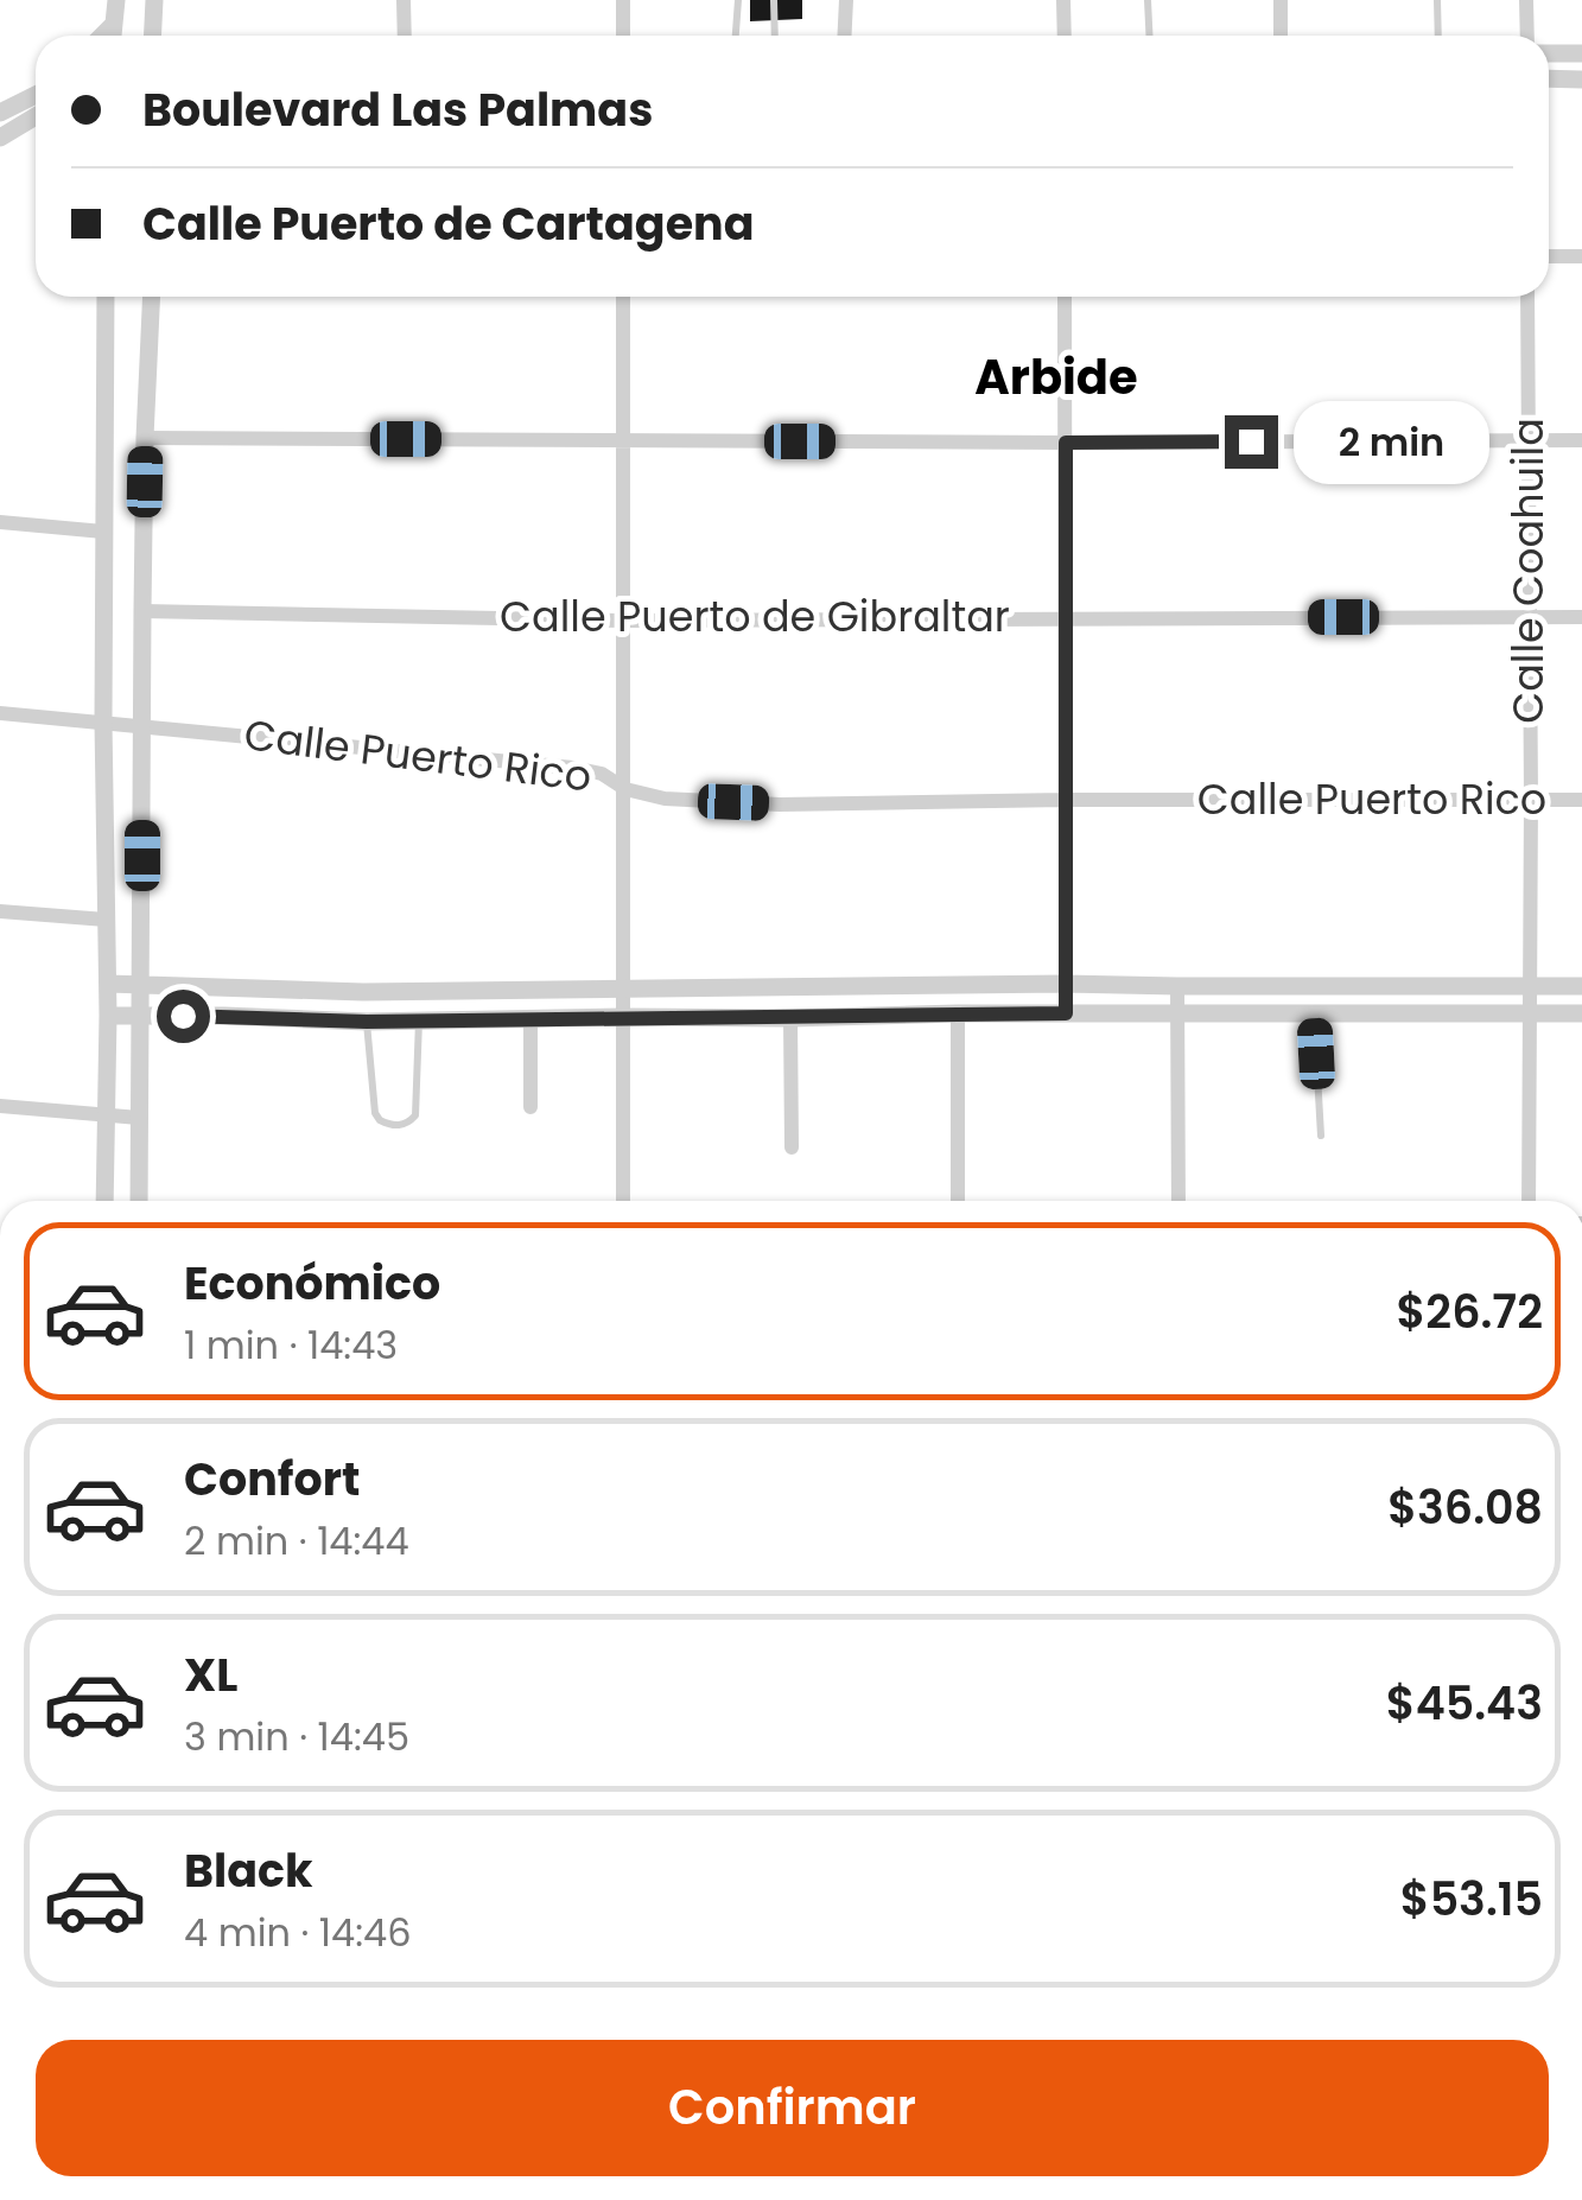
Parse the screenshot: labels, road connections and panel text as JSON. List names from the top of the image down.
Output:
{
  "streets": {
    "street": ["Calle Coahuila", "Calle Puerto de Gibraltar", "Calle Puerto Rico"]
  },
  "crossings": [
    ["Calle Coahuila", "Calle Puerto de Gibraltar"],
    ["Calle Coahuila", "Calle Puerto Rico"]
  ],
  "districts": ["Arbide"],
  "page": {
    "banner": ["Boulevard Las Palmas", "Calle Puerto de Cartagena"],
    "bubble": "2 min",
    "list": [
      {
        "name": "Económico",
        "note": "1 min · 14:43",
        "value": "$26.72"
      },
      {
        "name": "Confort",
        "note": "2 min · 14:44",
        "value": "$36.08"
      },
      {
        "name": "XL",
        "note": "3 min · 14:45",
        "value": "$45.43"
      },
      {
        "name": "Black",
        "note": "4 min · 14:46",
        "value": "$53.15"
      }
    ],
    "buttons": "Confirmar"
  }
}
